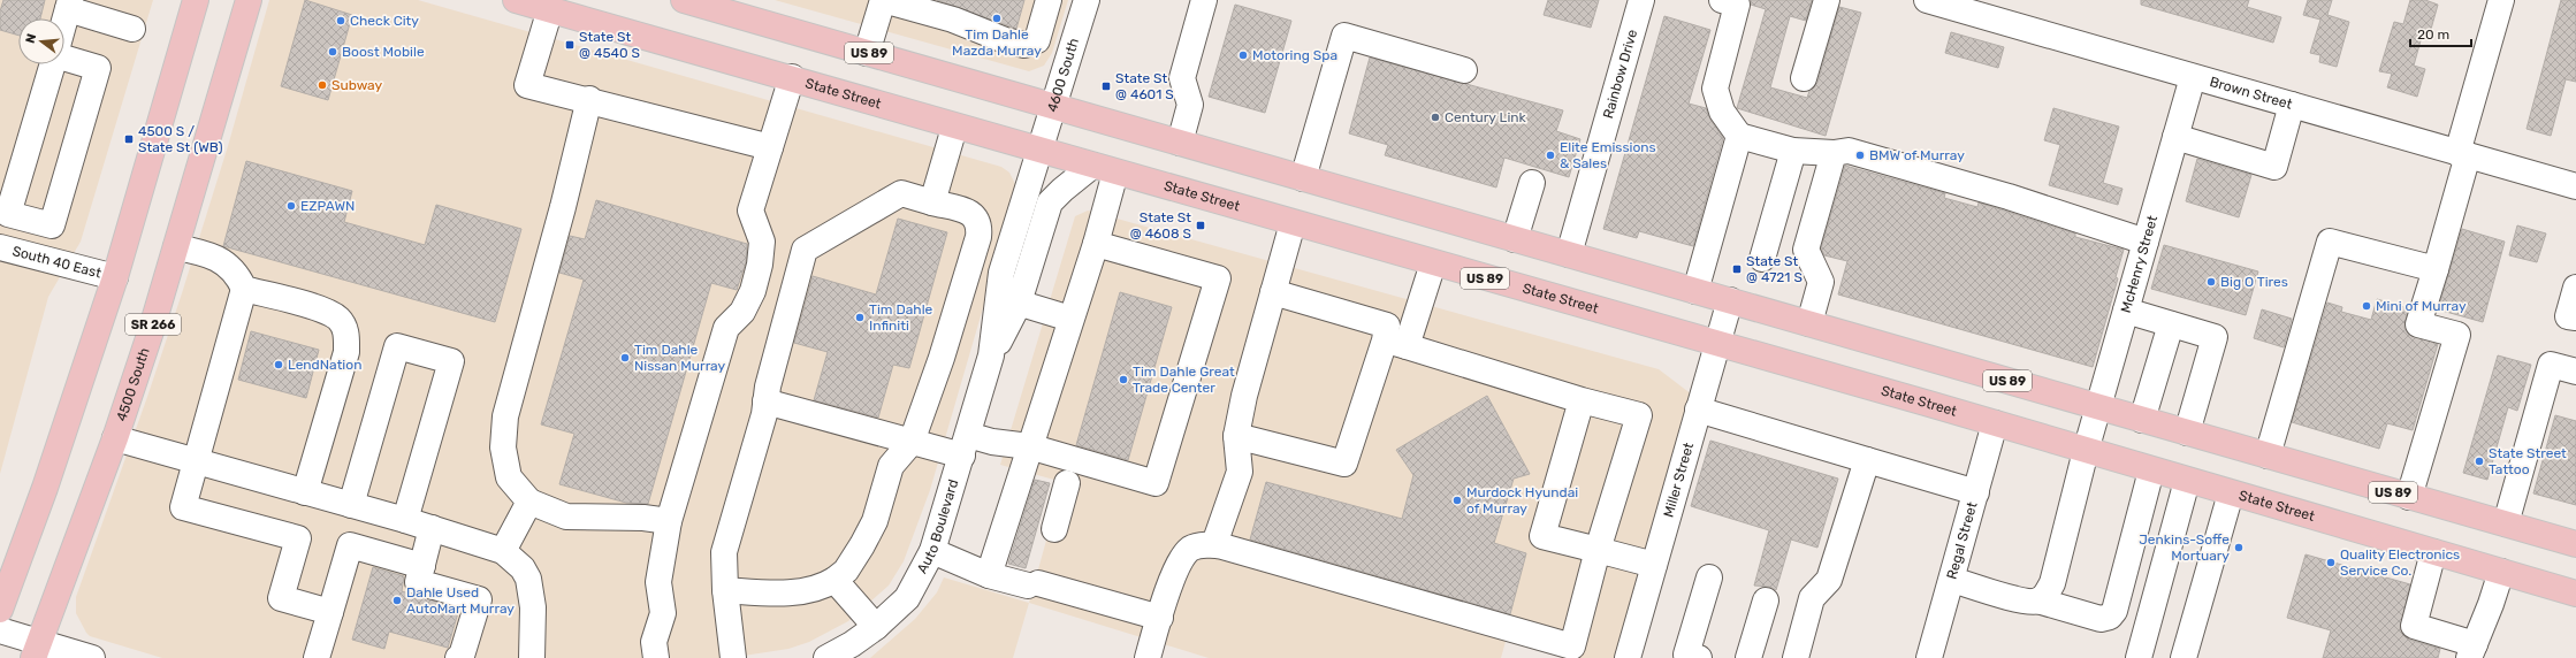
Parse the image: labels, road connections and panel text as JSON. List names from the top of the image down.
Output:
{
  "streets": {
    "main road": [
      "US 89",
      "State Street",
      "SR 266",
      "4500 South"
    ],
    "street": [
      "Rainbow Drive",
      "4600 South",
      "Brown Street",
      "South 40 East",
      "McHenry Street",
      "Miller Street",
      "Auto Boulevard",
      "Regal Street"
    ]
  },
  "crossings": [
    ["US 89", "Rainbow Drive"],
    ["US 89", "4600 South"],
    ["US 89", "McHenry Street"],
    ["US 89", "Miller Street"],
    ["4600 South", "State Street"],
    ["4600 South", "Auto Boulevard"],
    ["State Street", "McHenry Street"],
    ["State Street", "Miller Street"],
    ["State Street", "Auto Boulevard"],
    ["State Street", "Regal Street"],
    ["Brown Street", "McHenry Street"]
  ],
  "places": {
    "other": [
      "Tim Dahle Mazda Murray",
      "Check City",
      "Boost Mobile",
      "Motoring Spa",
      "Subway",
      "Century Link",
      "Elite Emissions & Sales",
      "BMW of Murray",
      "EZPAWN",
      "Big O Tires",
      "Mini of Murray",
      "Tim Dahle Infiniti",
      "Tim Dahle Nissan Murray",
      "LendNation",
      "Tim Dahle Great Trade Center",
      "State Street Tattoo",
      "Murdock Hyundai of Murray",
      "Jenkins-Soffe Mortuary",
      "Quality Electronics Service Co.",
      "Dahle Used AutoMart Murray"
    ],
    "transit": [
      "State St @ 4540 S",
      "State St @ 4601 S",
      "4500 S / State St (WB)",
      "State St @ 4608 S",
      "State St @ 4721 S"
    ]
  },
  "scale_bar": "20 m",
  "north": "left"
}
